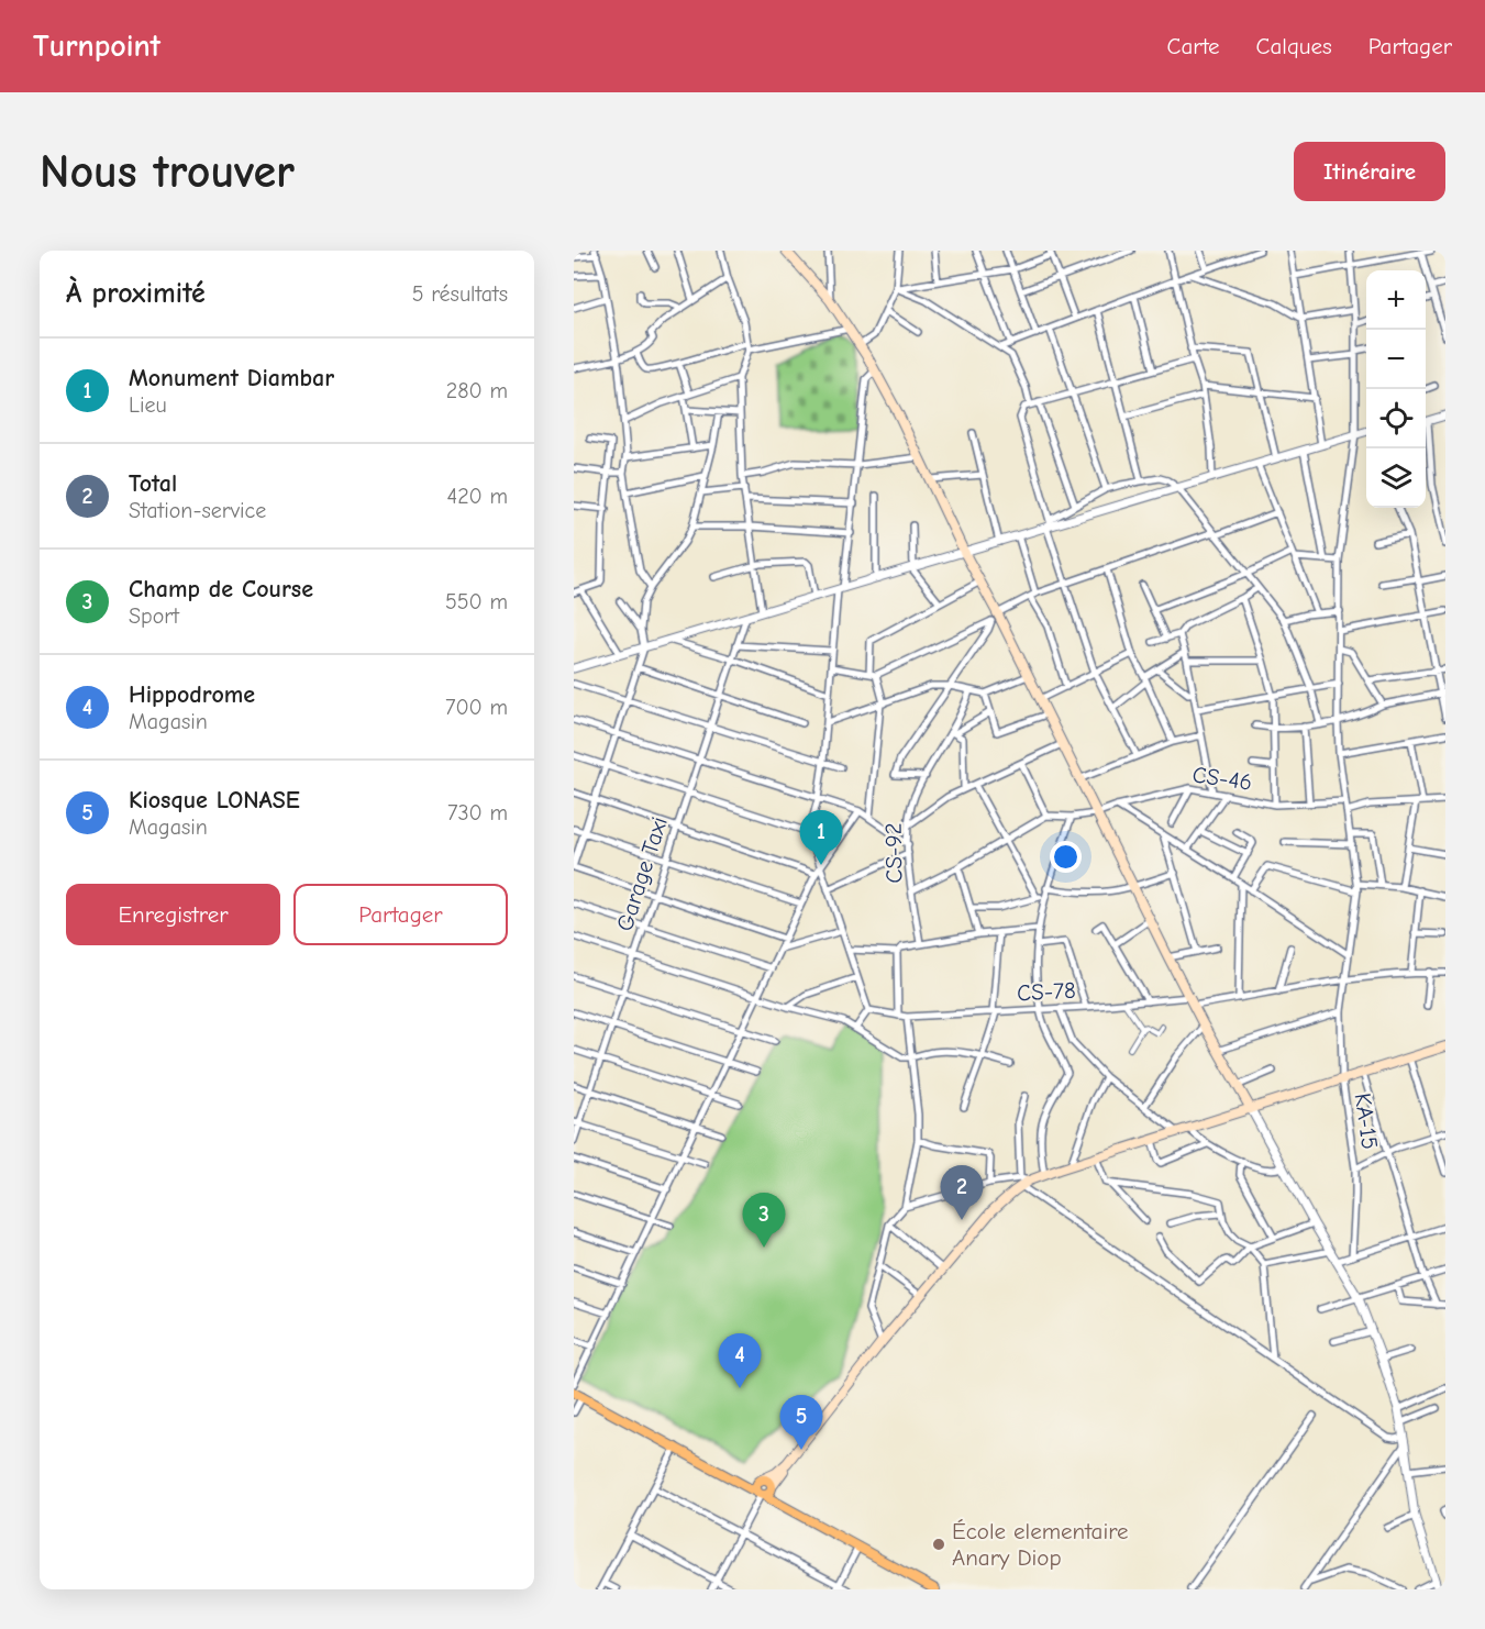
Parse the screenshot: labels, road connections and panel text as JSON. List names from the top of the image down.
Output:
{
  "streets": {
    "street": [
      "CS-46",
      "CS-92",
      "Garage Taxi",
      "CS-78",
      "KA-15"
    ]
  },
  "crossings": [
    ["CS-46", "KA-15"],
    ["CS-78", "KA-15"]
  ],
  "places": ["École elementaire Anary Diop"],
  "page": {
    "header": "Turnpoint",
    "nav": ["Carte", "Calques", "Partager"],
    "buttons": [
      "Itinéraire",
      ["Enregistrer", "Partager"]
    ],
    "title": "Nous trouver",
    "heading": ["À proximité", "5 résultats"],
    "map_buttons": ["+", "−"],
    "list": [
      {
        "mark": "1",
        "name": "Monument Diambar",
        "note": "Lieu",
        "value": "280 m"
      },
      {
        "mark": "2",
        "name": "Total",
        "note": "Station-service",
        "value": "420 m"
      },
      {
        "mark": "3",
        "name": "Champ de Course",
        "note": "Sport",
        "value": "550 m"
      },
      {
        "mark": "4",
        "name": "Hippodrome",
        "note": "Magasin",
        "value": "700 m"
      },
      {
        "mark": "5",
        "name": "Kiosque LONASE",
        "note": "Magasin",
        "value": "730 m"
      }
    ],
    "pins": [
      "1",
      "2",
      "3",
      "4",
      "5"
    ]
  }
}
